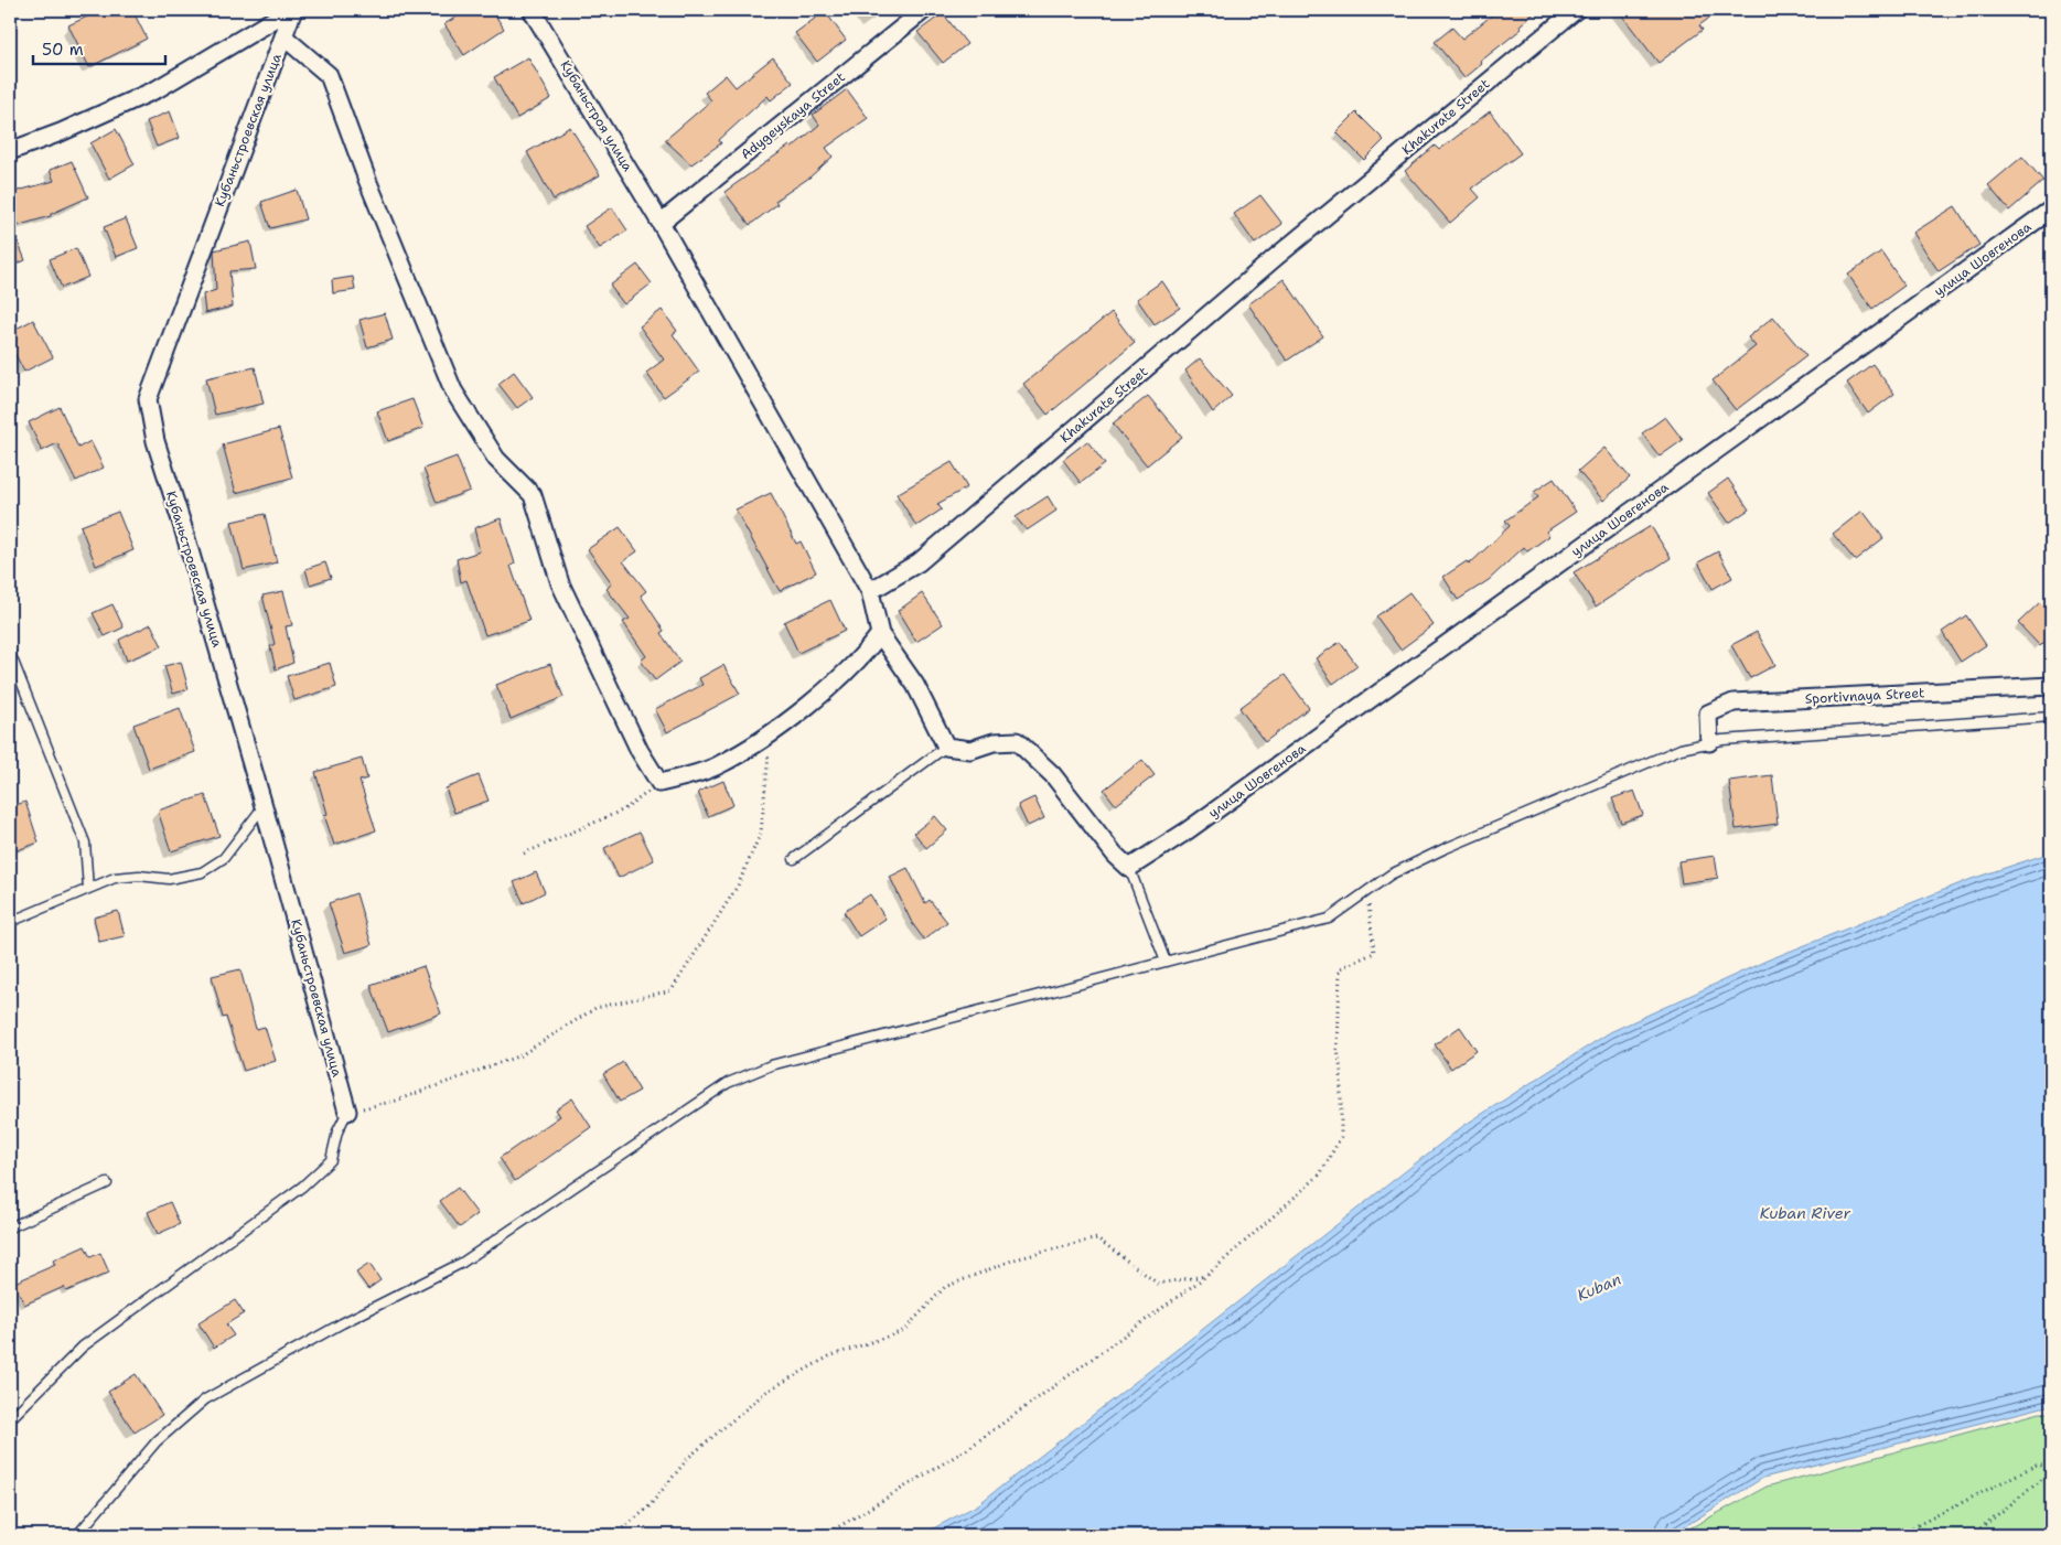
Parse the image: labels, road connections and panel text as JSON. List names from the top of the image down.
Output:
{
  "streets": {
    "street": [
      "Кубаньстроя улица",
      "Adygeyskaya Street",
      "Khakurate Street",
      "Кубаньстроевская улица",
      "улица Шовгенова",
      "Sportivnaya Street"
    ]
  },
  "crossings": [
    ["Кубаньстроя улица", "Adygeyskaya Street"],
    ["Кубаньстроя улица", "Khakurate Street"]
  ],
  "water": ["Kuban River", "Kuban"],
  "scale_bar": "50 m"
}
